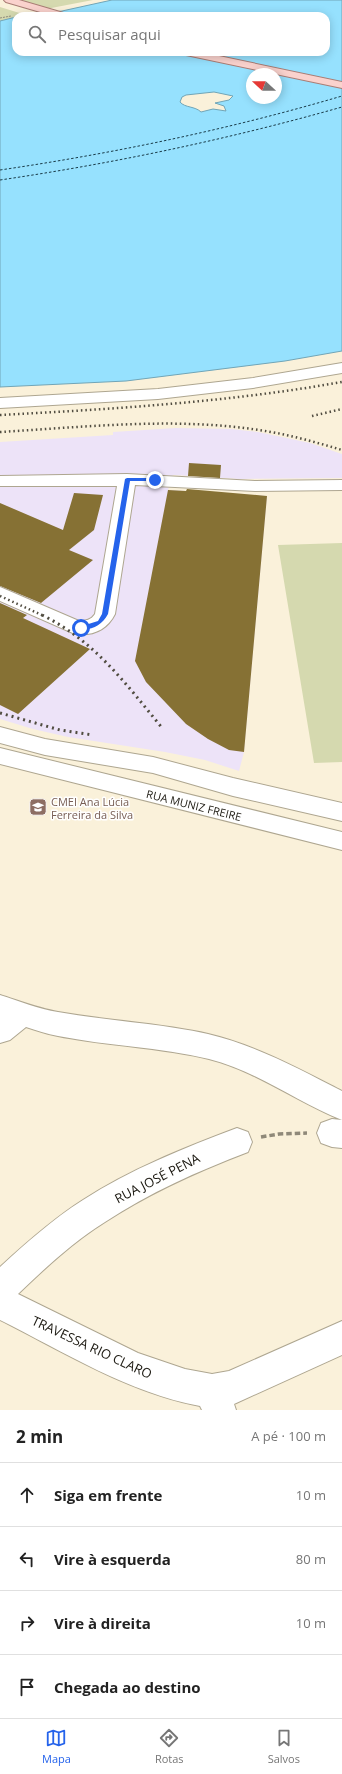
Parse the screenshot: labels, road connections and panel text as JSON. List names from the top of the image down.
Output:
{
  "streets": {
    "street": ["RUA MUNIZ FREIRE", "RUA JOSÉ PENA", "TRAVESSA RIO CLARO"]
  },
  "places": {
    "school or university": ["CMEI Ana Lúcia Ferreira da Silva"]
  },
  "north": "left",
  "page": {
    "search": "Pesquisar aqui",
    "heading": ["2 min", "A pé · 100 m"],
    "list": [
      ["Siga em frente", "10 m"],
      ["Vire à esquerda", "80 m"],
      ["Vire à direita", "10 m"],
      "Chegada ao destino"
    ],
    "nav": ["Mapa", "Rotas", "Salvos"]
  }
}
